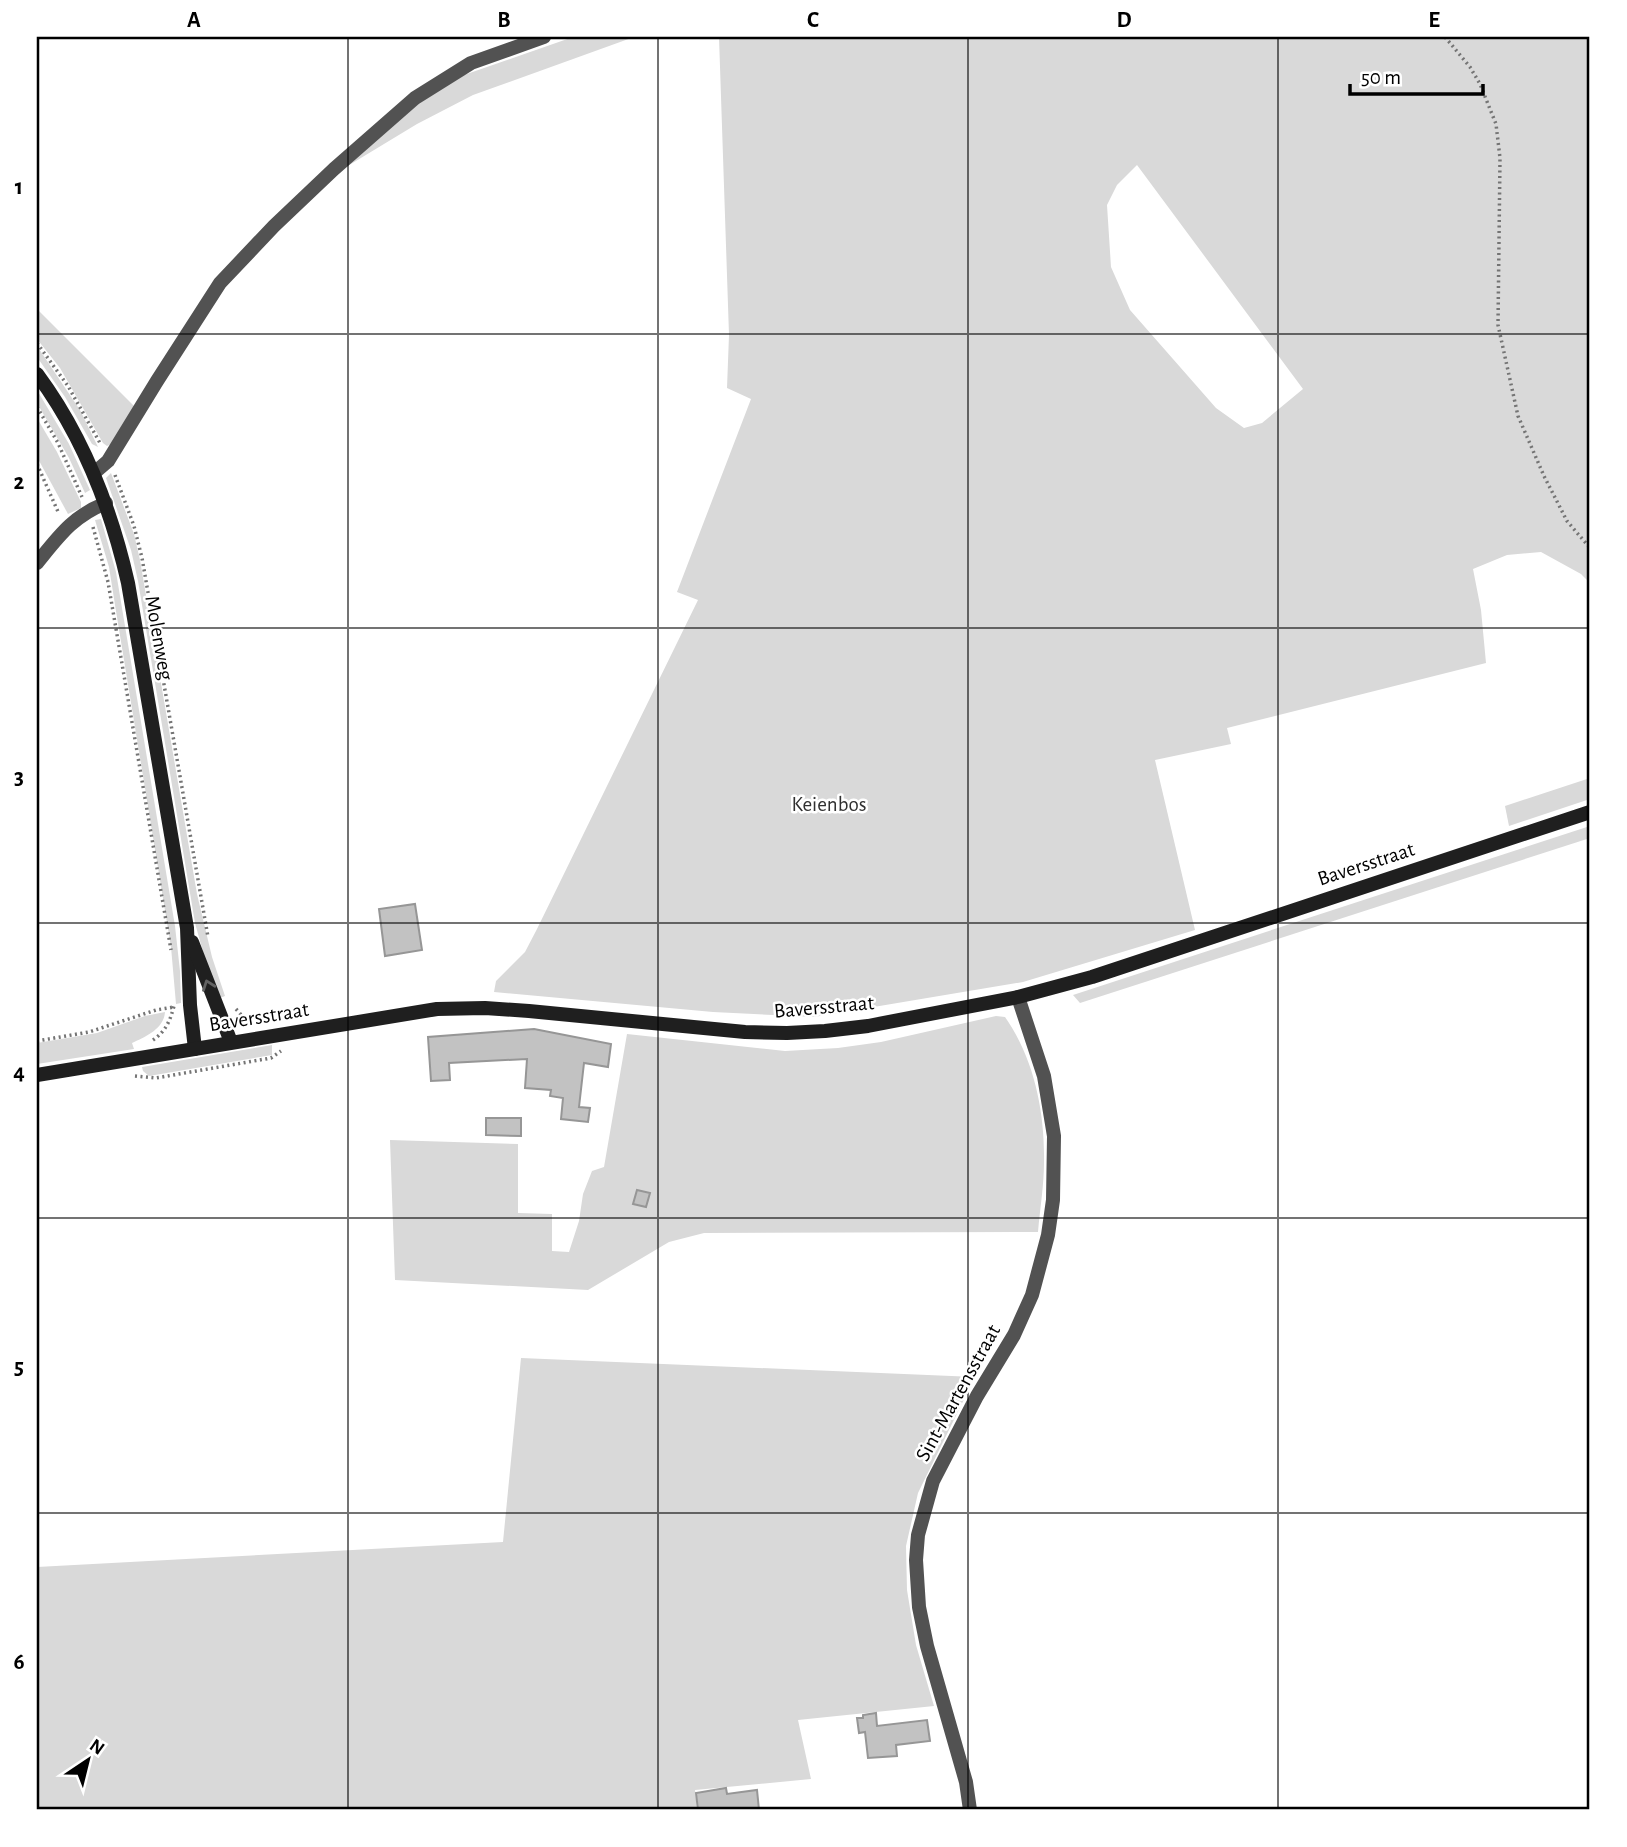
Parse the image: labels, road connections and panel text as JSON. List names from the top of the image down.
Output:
{
  "streets": {
    "main road": ["Molenweg", "Baversstraat"],
    "street": ["Sint-Martensstraat"]
  },
  "crossings": [
    ["Molenweg", "Baversstraat"],
    ["Baversstraat", "Sint-Martensstraat"]
  ],
  "parks": ["Keienbos"],
  "scale_bar": "50 m",
  "north": "top right",
  "grid": {
    "columns": [
      "A",
      "B",
      "C",
      "D",
      "E"
    ],
    "rows": [
      "1",
      "2",
      "3",
      "4",
      "5",
      "6"
    ]
  }
}
